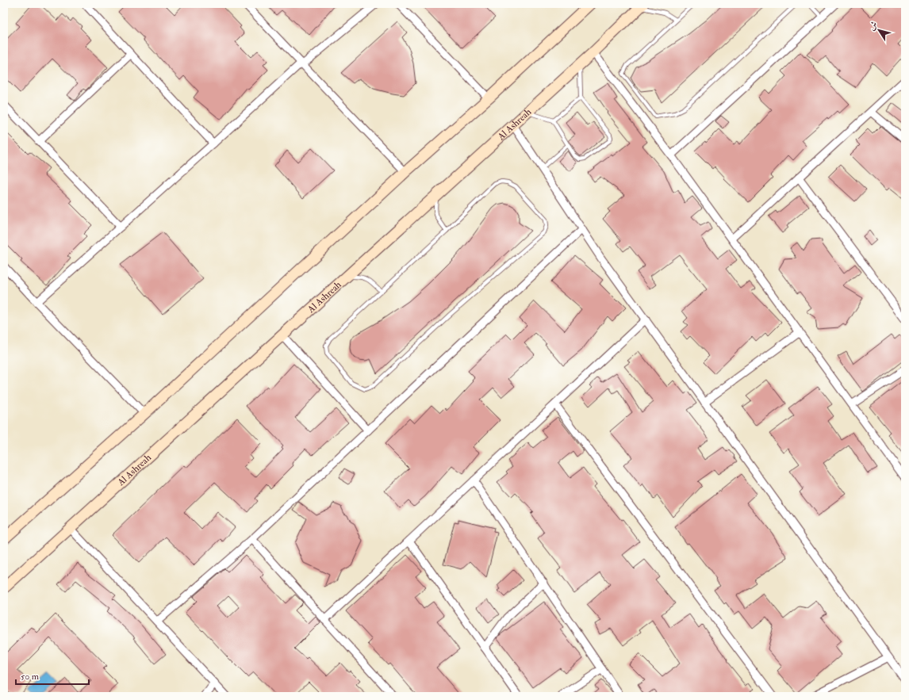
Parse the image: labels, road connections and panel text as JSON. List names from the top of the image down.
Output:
{
  "streets": {
    "street": ["Al Ashreah"]
  },
  "scale_bar": "50 m",
  "north": "top left"
}
